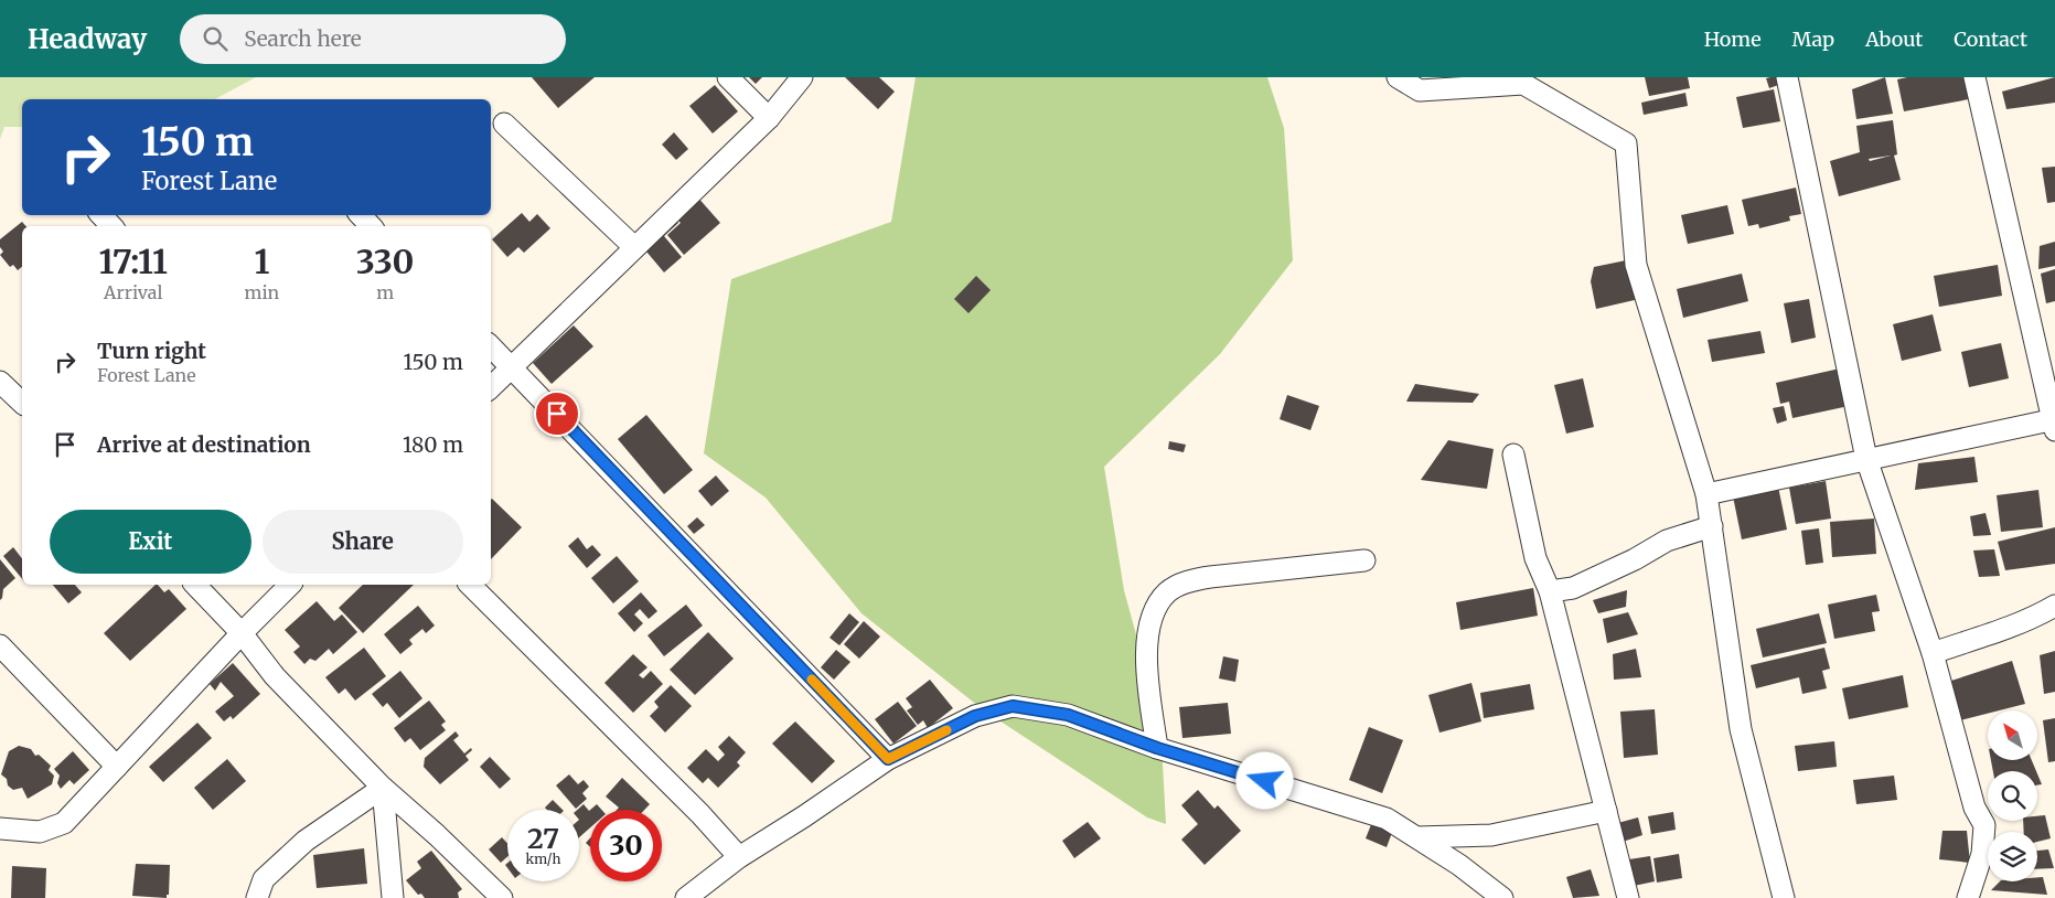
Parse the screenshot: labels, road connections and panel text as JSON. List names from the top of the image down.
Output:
{
  "north": "top left",
  "page": {
    "header": "Headway",
    "search": "Search here",
    "nav": [
      "Home",
      "Map",
      "About",
      "Contact"
    ],
    "turn": ["150 m", "Forest Lane"],
    "eta": [
      "17:11",
      "Arrival",
      "1",
      "min",
      "330",
      "m"
    ],
    "list": [
      {
        "name": "Turn right",
        "note": "Forest Lane",
        "value": "150 m"
      },
      {
        "name": "Arrive at destination",
        "value": "180 m"
      }
    ],
    "buttons": ["Exit", "Share"],
    "speed": "27 km/h",
    "limit": "30"
  }
}
